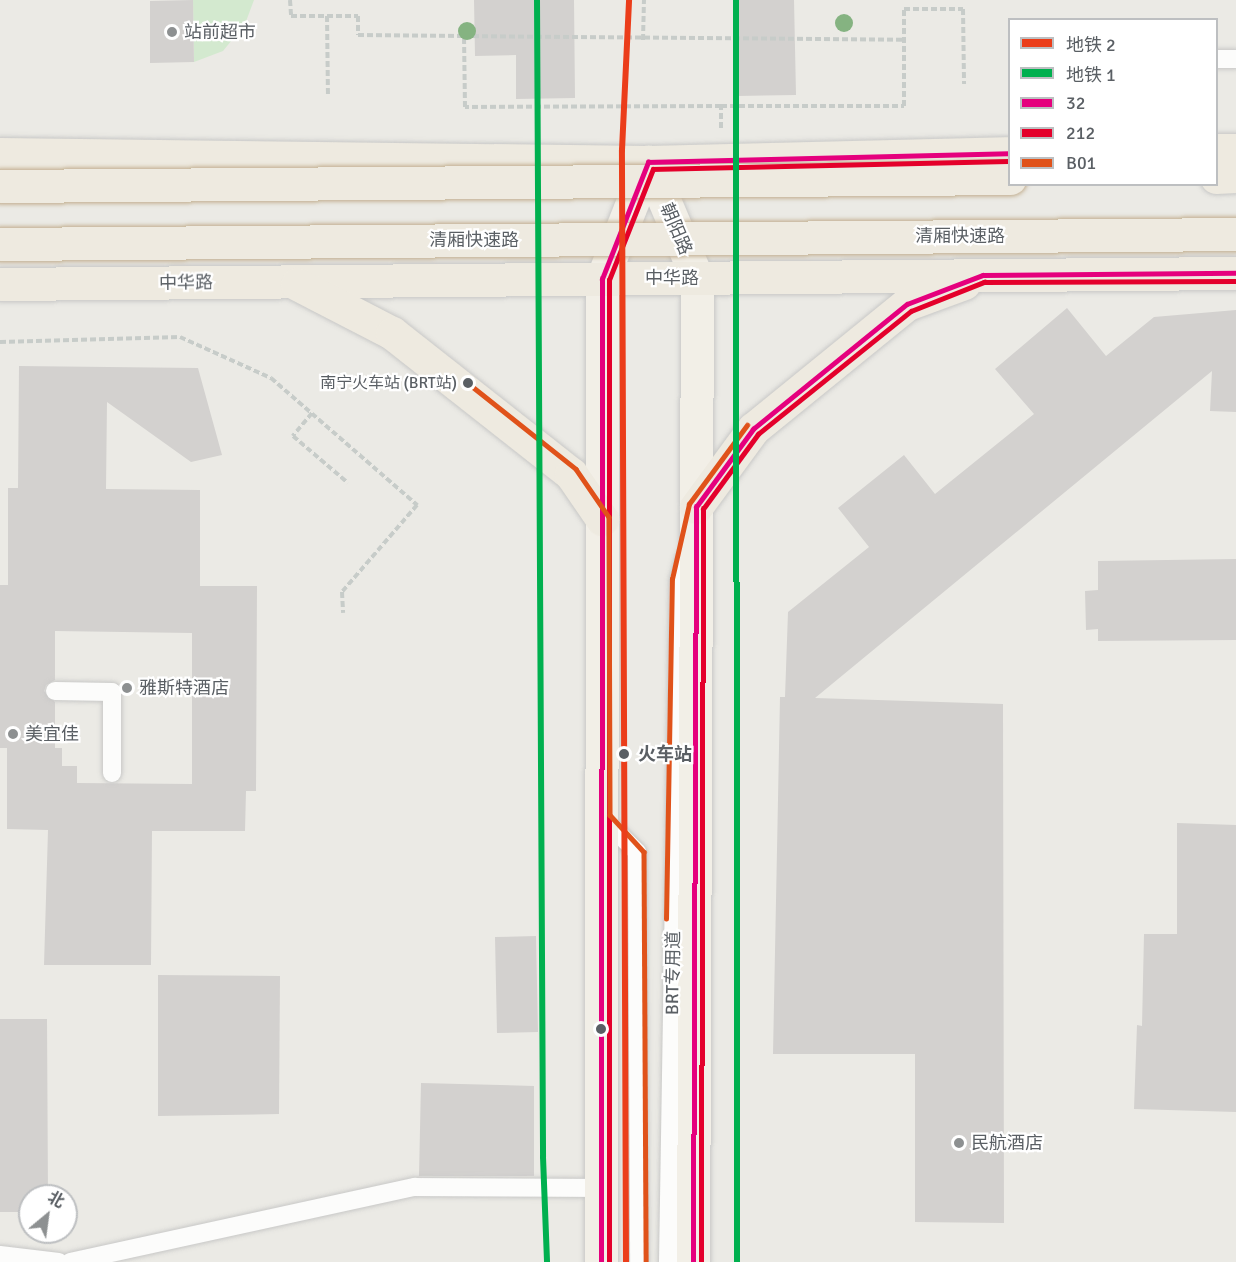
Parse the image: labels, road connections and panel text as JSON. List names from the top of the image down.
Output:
{
  "streets": {
    "highway": ["清厢快速路", "中华路"],
    "main road": ["朝阳路"],
    "lane": ["BRT专用道"]
  },
  "crossings": [
    ["朝阳路", "中华路"],
    ["朝阳路", "BRT专用道"]
  ],
  "places": [
    "站前超市",
    "南宁火车站 (BRT站)",
    "雅斯特酒店",
    "美宜佳",
    "火车站",
    "民航酒店"
  ],
  "lines": [
    "metro line 2",
    "metro line 1",
    "transit line 32",
    "transit line 212",
    "transit line B01"
  ],
  "legend": [
    "地铁 2",
    "地铁 1",
    "32",
    "212",
    "B01"
  ],
  "north": "top right"
}
